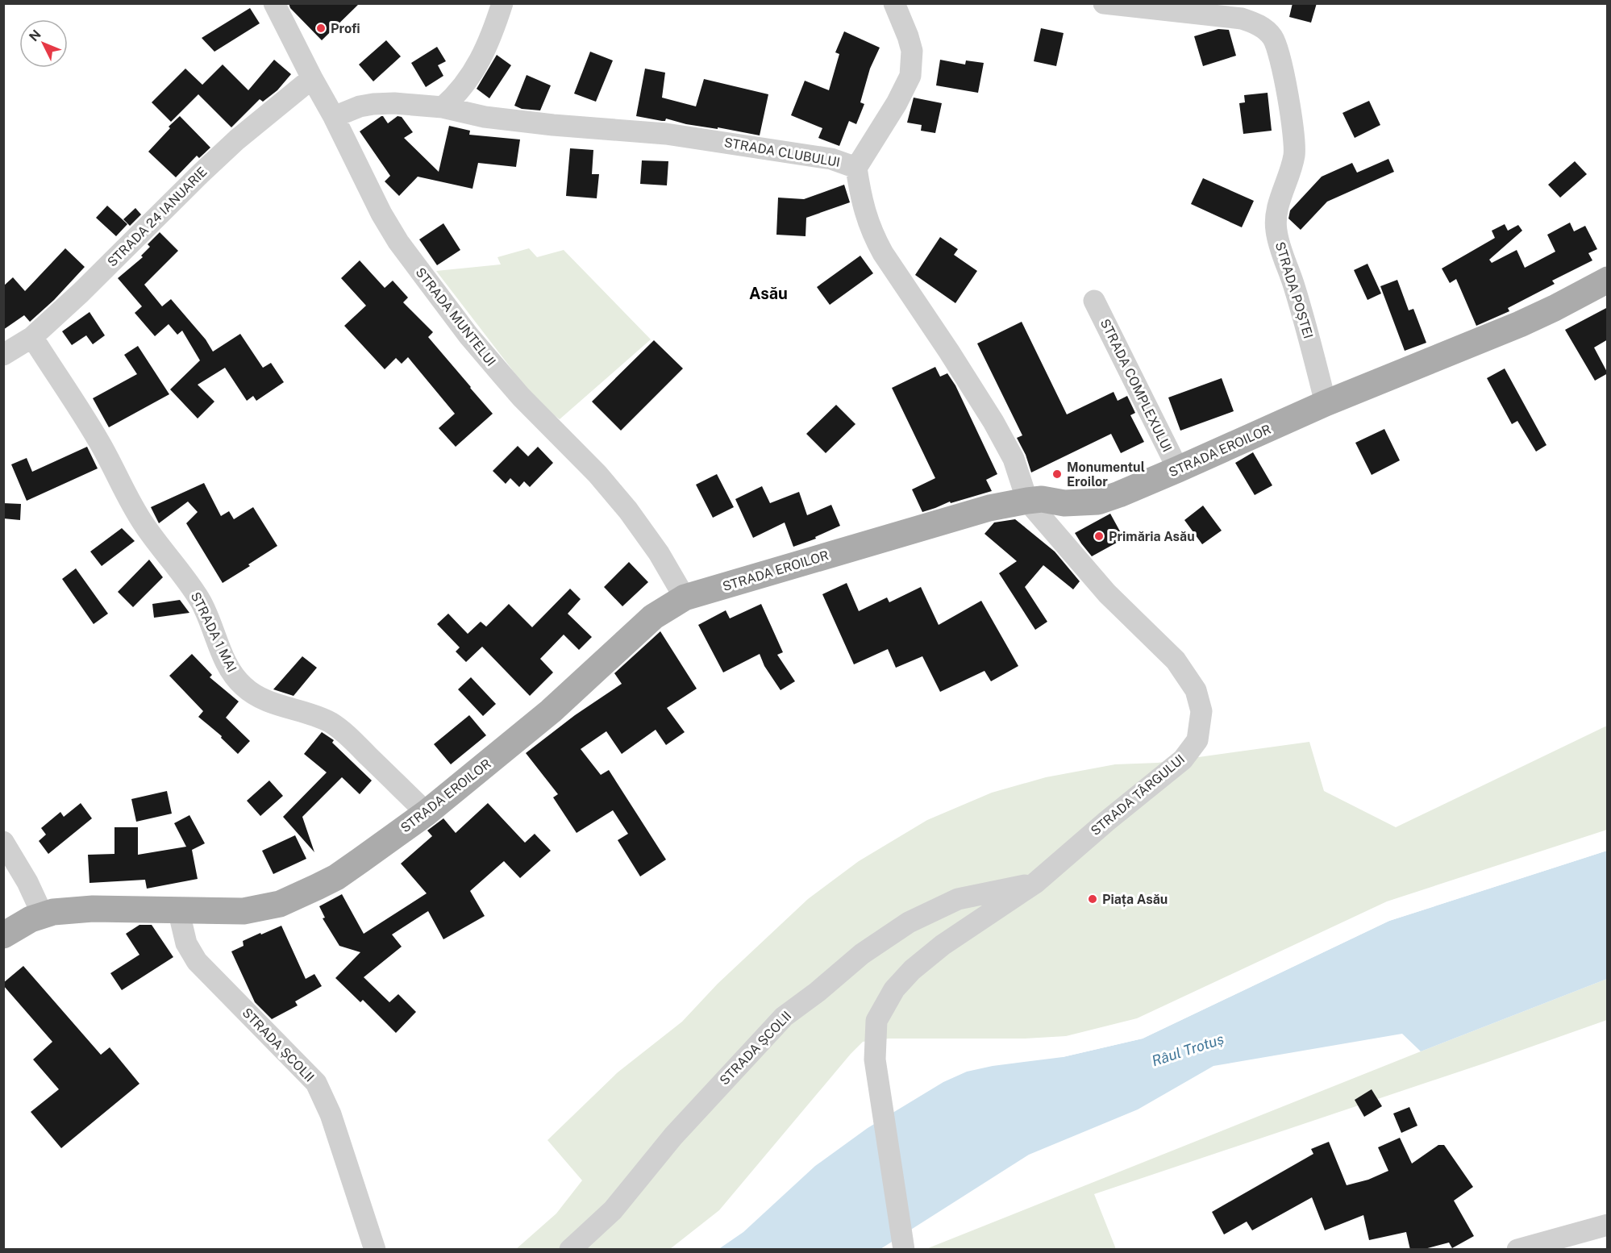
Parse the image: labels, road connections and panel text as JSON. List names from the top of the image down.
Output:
{
  "streets": {
    "main road": ["STRADA EROILOR"],
    "street": [
      "STRADA CLUBULUI",
      "STRADA 24 IANUARIE",
      "STRADA POȘTEI",
      "STRADA MUNTELUI",
      "STRADA COMPLEXULUI",
      "STRADA 1 MAI",
      "STRADA TÂRGULUI",
      "STRADA ȘCOLII"
    ]
  },
  "crossings": [
    ["STRADA CLUBULUI", "STRADA MUNTELUI"],
    ["STRADA CLUBULUI", "STRADA EROILOR"],
    ["STRADA CLUBULUI", "STRADA TÂRGULUI"],
    ["STRADA 24 IANUARIE", "STRADA MUNTELUI"],
    ["STRADA 24 IANUARIE", "STRADA 1 MAI"],
    ["STRADA POȘTEI", "STRADA EROILOR"],
    ["STRADA MUNTELUI", "STRADA EROILOR"],
    ["STRADA COMPLEXULUI", "STRADA EROILOR"],
    ["STRADA EROILOR", "STRADA 1 MAI"],
    ["STRADA EROILOR", "STRADA TÂRGULUI"],
    ["STRADA EROILOR", "STRADA ȘCOLII"],
    ["STRADA TÂRGULUI", "STRADA ȘCOLII"]
  ],
  "districts": ["Asău"],
  "water": ["Râul Trotuș"],
  "places": [
    "Profi",
    "Monumentul Eroilor",
    "Primăria Asău",
    "Piața Asău"
  ],
  "north": "top left"
}
